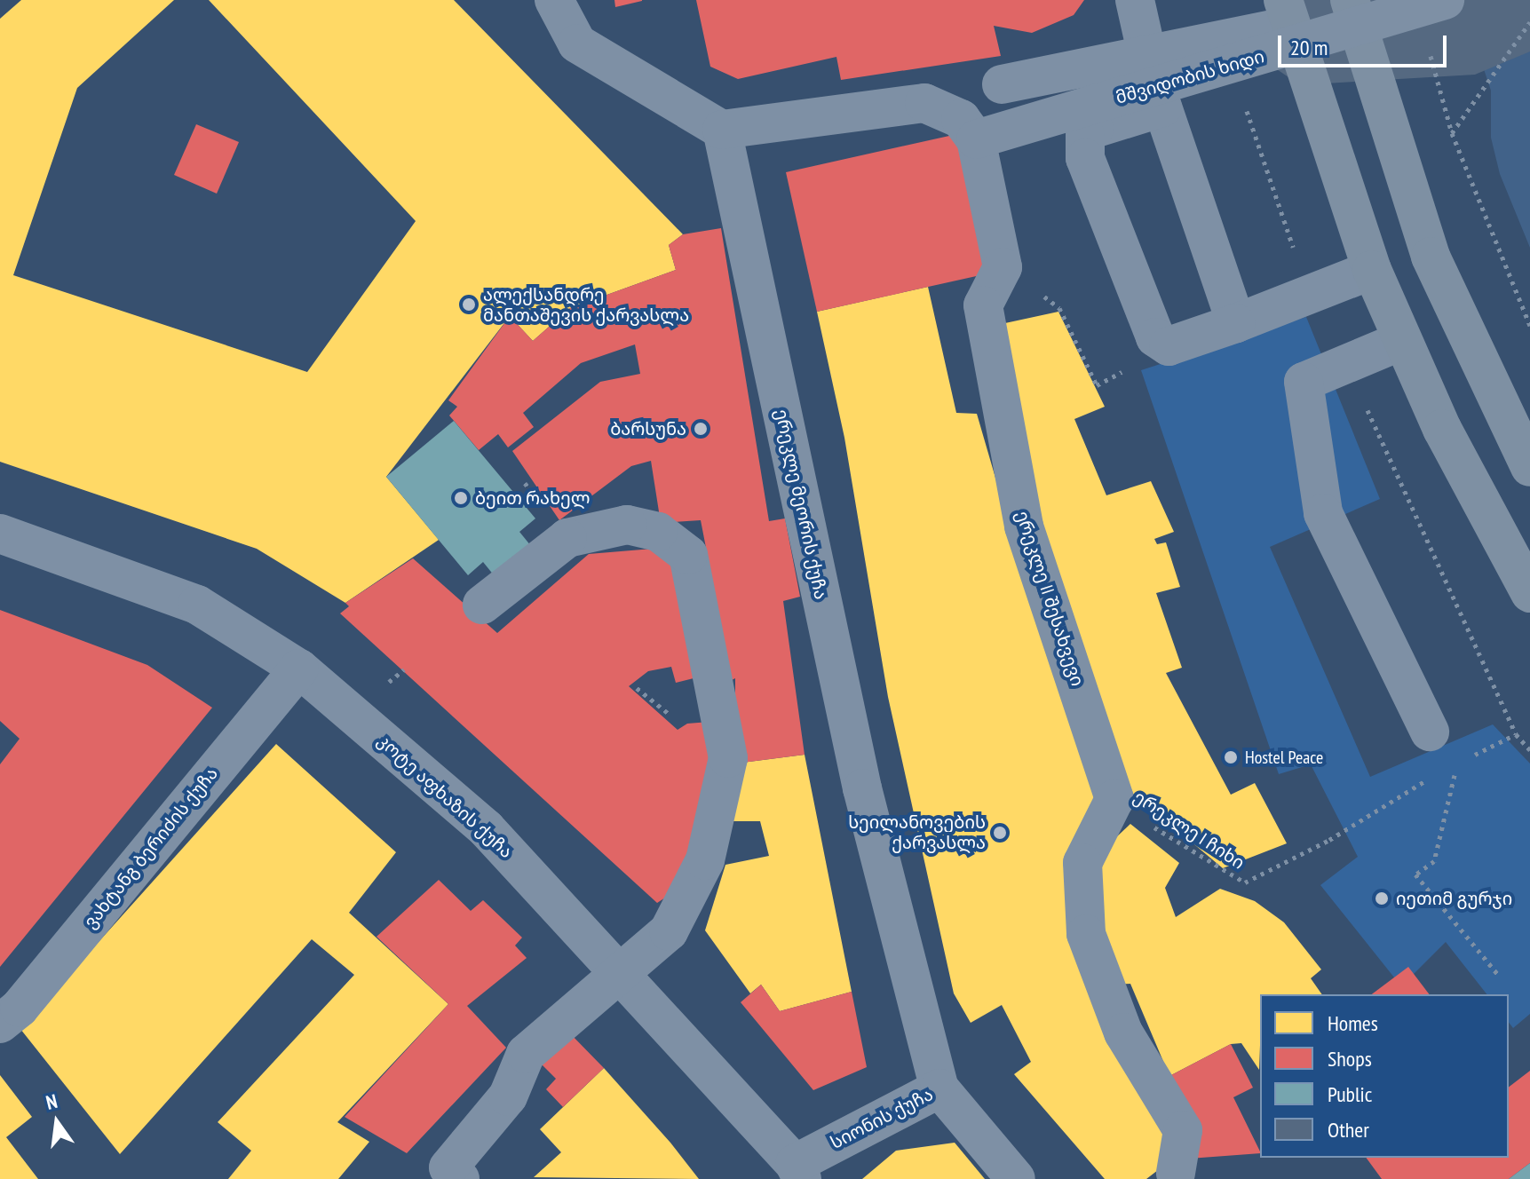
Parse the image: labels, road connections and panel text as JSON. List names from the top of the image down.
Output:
{
  "streets": {
    "street": [
      "მშვიდობის ხიდი",
      "ერეკლე მეორის ქუჩა",
      "ერეკლე II შესახვევი",
      "კოტე აფხაზის ქუჩა",
      "ვახტანგ ბერიძის ქუჩა",
      "სიონის ქუჩა"
    ],
    "path": ["ერეკლე I ჩიხი"]
  },
  "crossings": [
    ["მშვიდობის ხიდი", "ერეკლე II შესახვევი"],
    ["ერეკლე მეორის ქუჩა", "სიონის ქუჩა"],
    ["ერეკლე II შესახვევი", "ერეკლე I ჩიხი"],
    ["კოტე აფხაზის ქუჩა", "ვახტანგ ბერიძის ქუჩა"],
    ["კოტე აფხაზის ქუჩა", "სიონის ქუჩა"]
  ],
  "places": [
    "ალექსანდრე მანთაშევის ქარვასლა",
    "ბარსუნა",
    "ბეით რახელ",
    "Hostel Peace",
    "სეილანოვების ქარვასლა",
    "იეთიმ გურჯი"
  ],
  "legend": [
    "Homes",
    "Shops",
    "Public",
    "Other"
  ],
  "scale_bar": "20 m",
  "north": "top"
}
